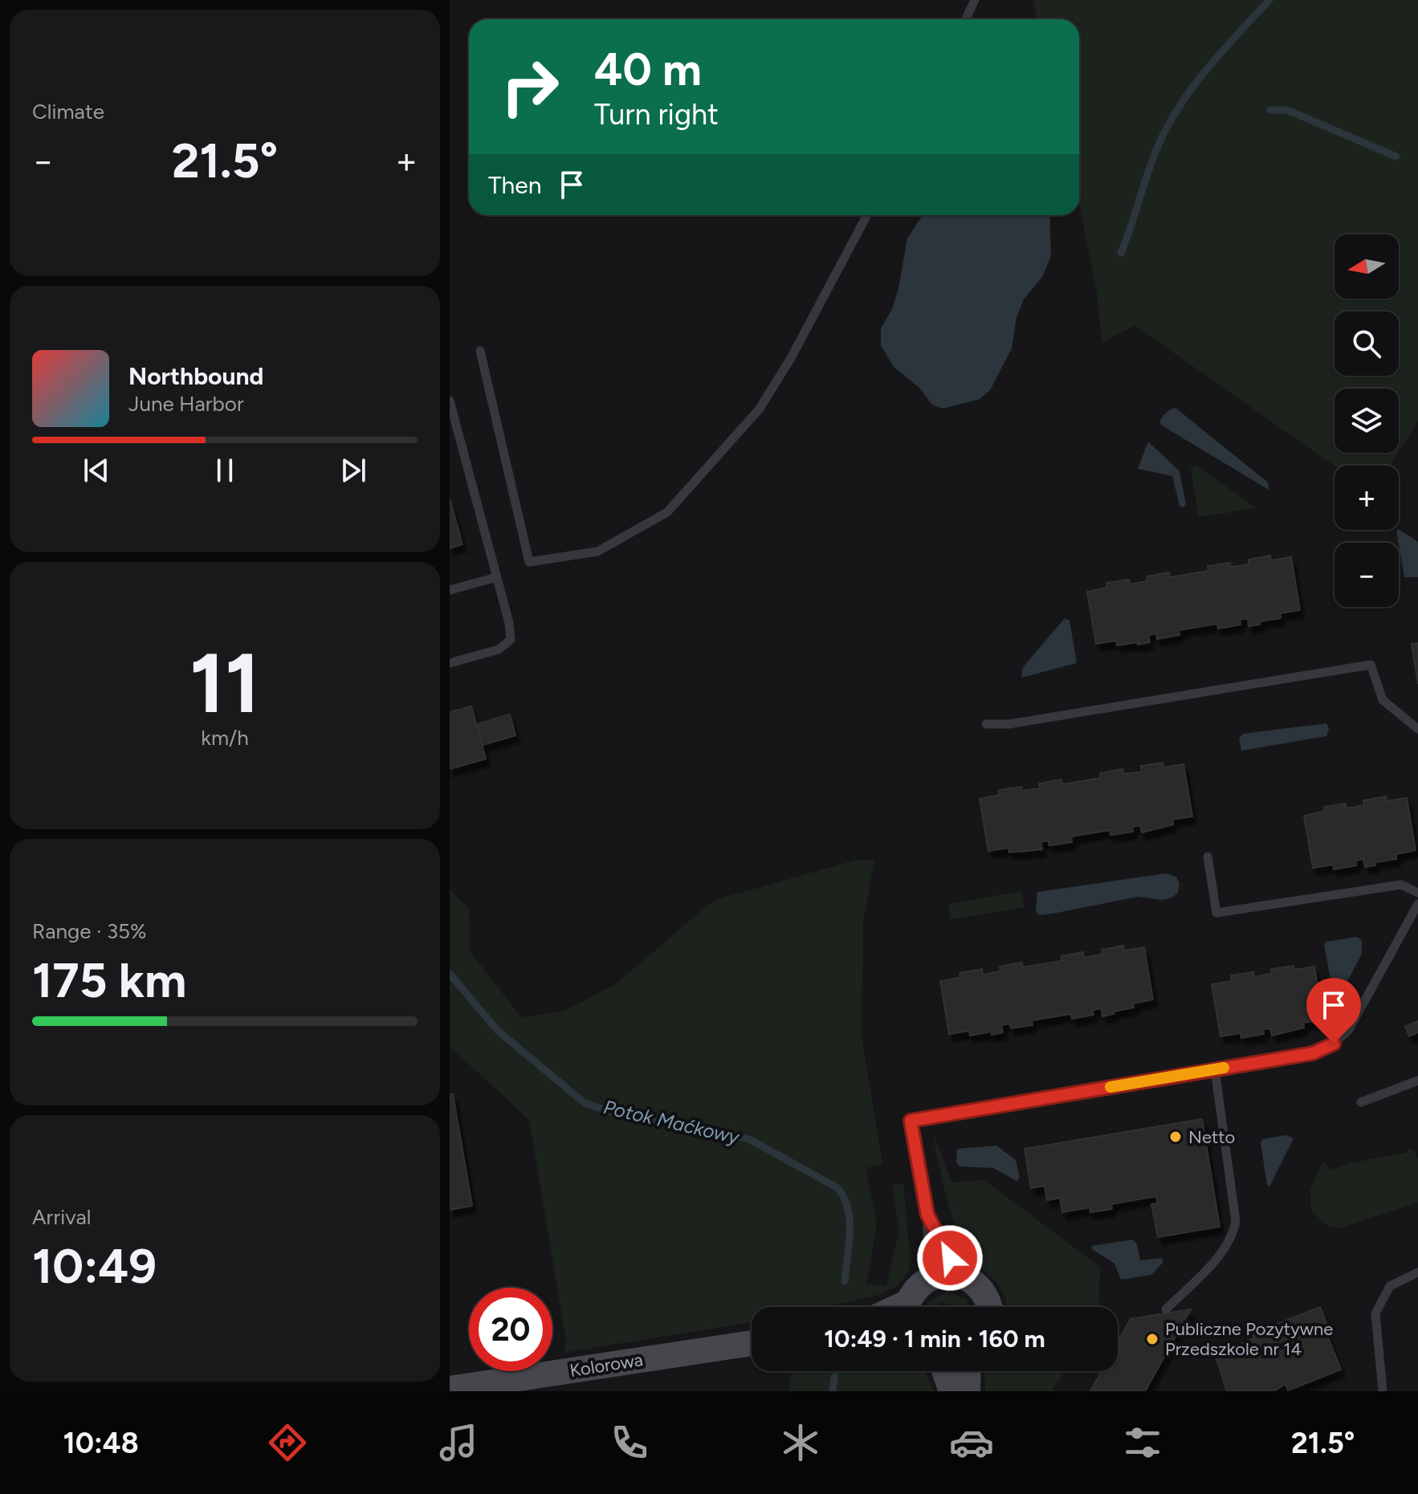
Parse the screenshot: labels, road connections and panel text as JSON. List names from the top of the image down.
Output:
{
  "streets": {
    "street": ["Kolorowa"]
  },
  "water": ["Potok Maćkowy"],
  "places": ["Netto", "Publiczne Pozytywne Przedszkole nr 14"],
  "north": "left",
  "page": {
    "tile": [
      "Climate",
      ["11", "km/h"],
      ["Range · 35%", "175 km"],
      ["Arrival", "10:49"]
    ],
    "turn": ["40 m", "Turn right"],
    "heat": ["−", "21.5°", "+"],
    "then": "Then",
    "map_buttons": ["+", "−"],
    "song": ["Northbound", "June Harbor"],
    "limit": "20",
    "trip": "10:49 · 1 min · 160 m",
    "tabs": ["10:48", "21.5°"]
  }
}
